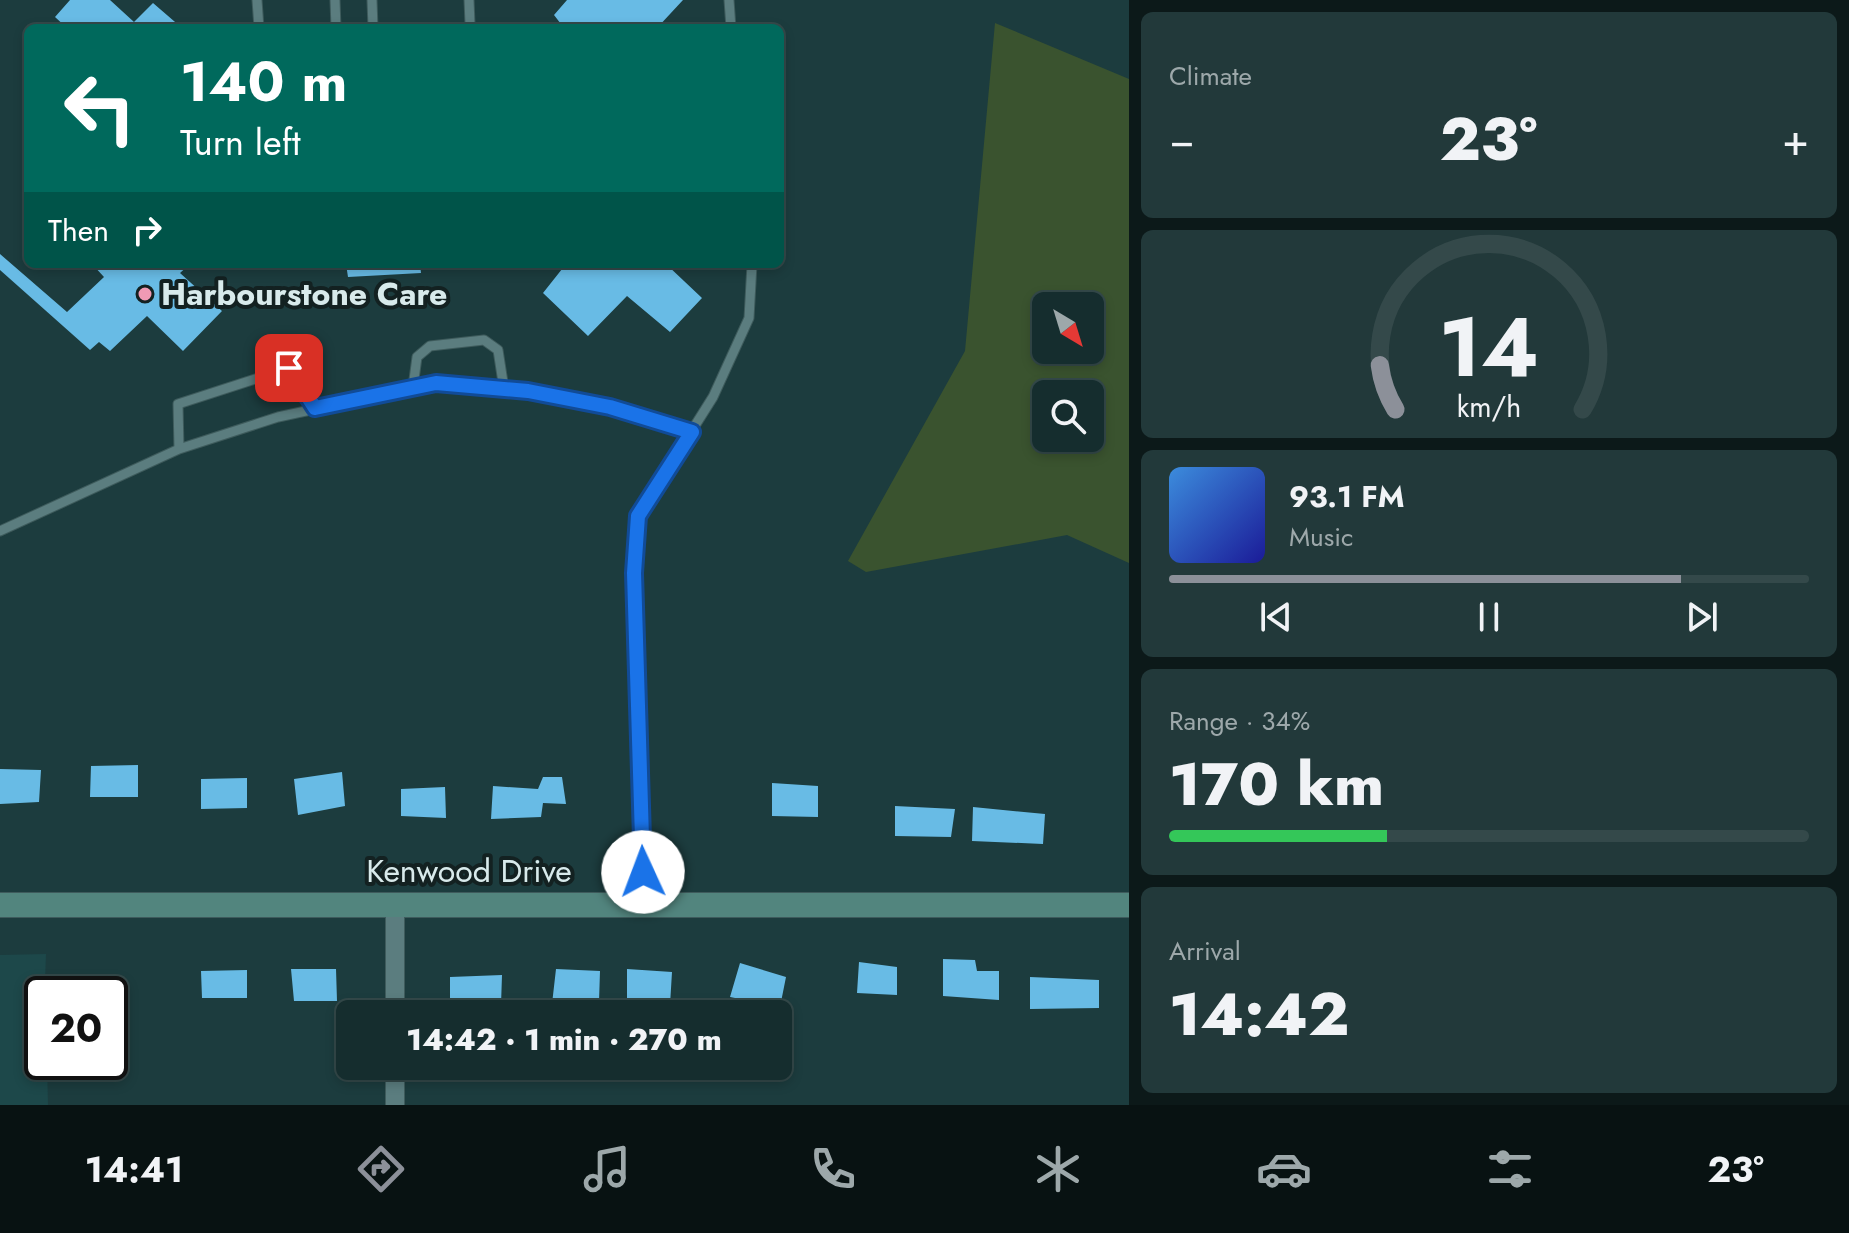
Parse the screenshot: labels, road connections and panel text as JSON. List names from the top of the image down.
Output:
{
  "streets": {
    "street": ["Kenwood Drive"]
  },
  "places": ["Harbourstone Care"],
  "north": "bottom right",
  "page": {
    "tile": [
      "Climate",
      ["Range · 34%", "170 km"],
      ["Arrival", "14:42"]
    ],
    "turn": ["140 m", "Turn left"],
    "heat": ["−", "23°", "+"],
    "then": "Then",
    "song": ["93.1 FM", "Music"],
    "limit": "20",
    "trip": "14:42 · 1 min · 270 m",
    "tabs": ["14:41", "23°"],
    "gauge": ["14", "km/h"]
  }
}
